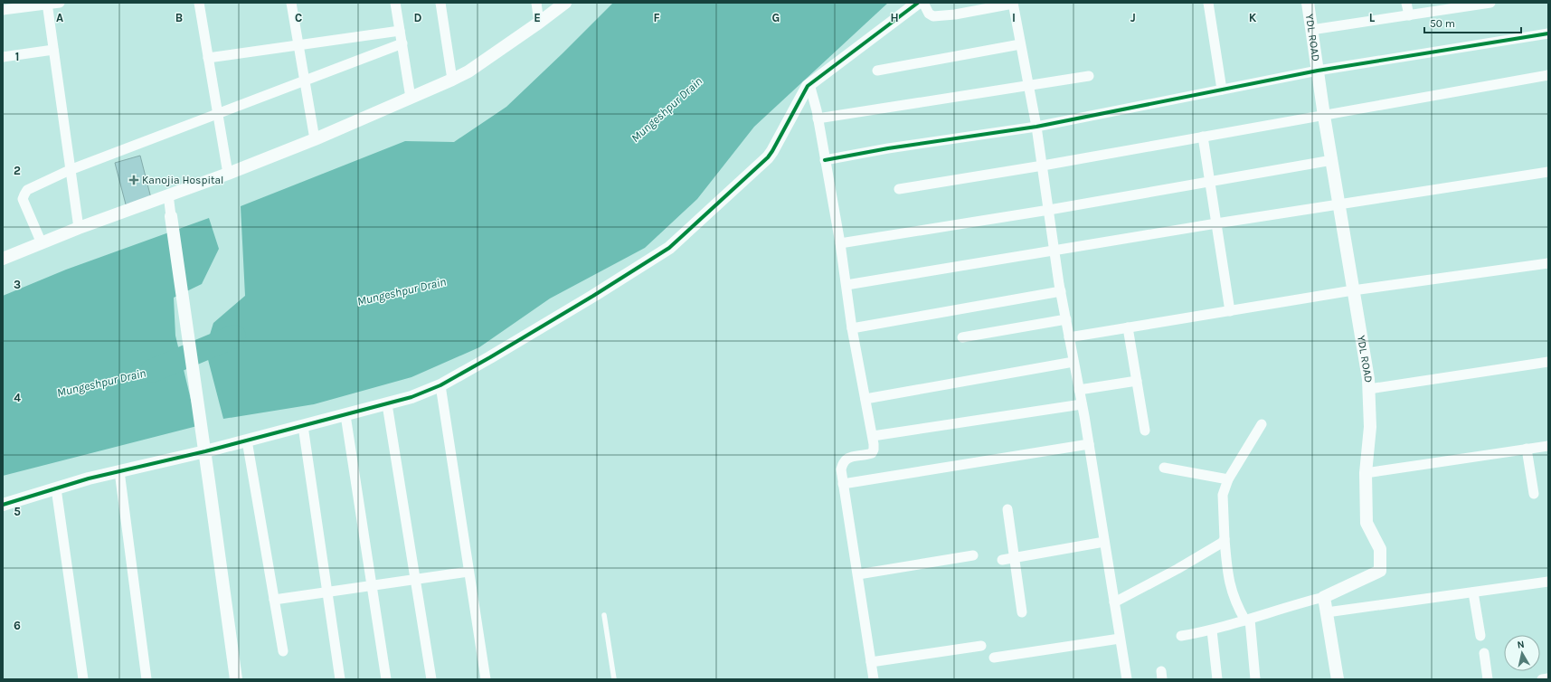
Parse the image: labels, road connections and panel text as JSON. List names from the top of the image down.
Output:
{
  "streets": {
    "street": ["YDL ROAD"]
  },
  "water": ["Mungeshpur Drain"],
  "places": {
    "health": ["Kanojia Hospital"]
  },
  "scale_bar": "50 m",
  "north": "top",
  "grid": {
    "columns": [
      "A",
      "B",
      "C",
      "D",
      "E",
      "F",
      "G",
      "H",
      "I",
      "J",
      "K",
      "L"
    ],
    "rows": [
      "1",
      "2",
      "3",
      "4",
      "5",
      "6"
    ]
  }
}
